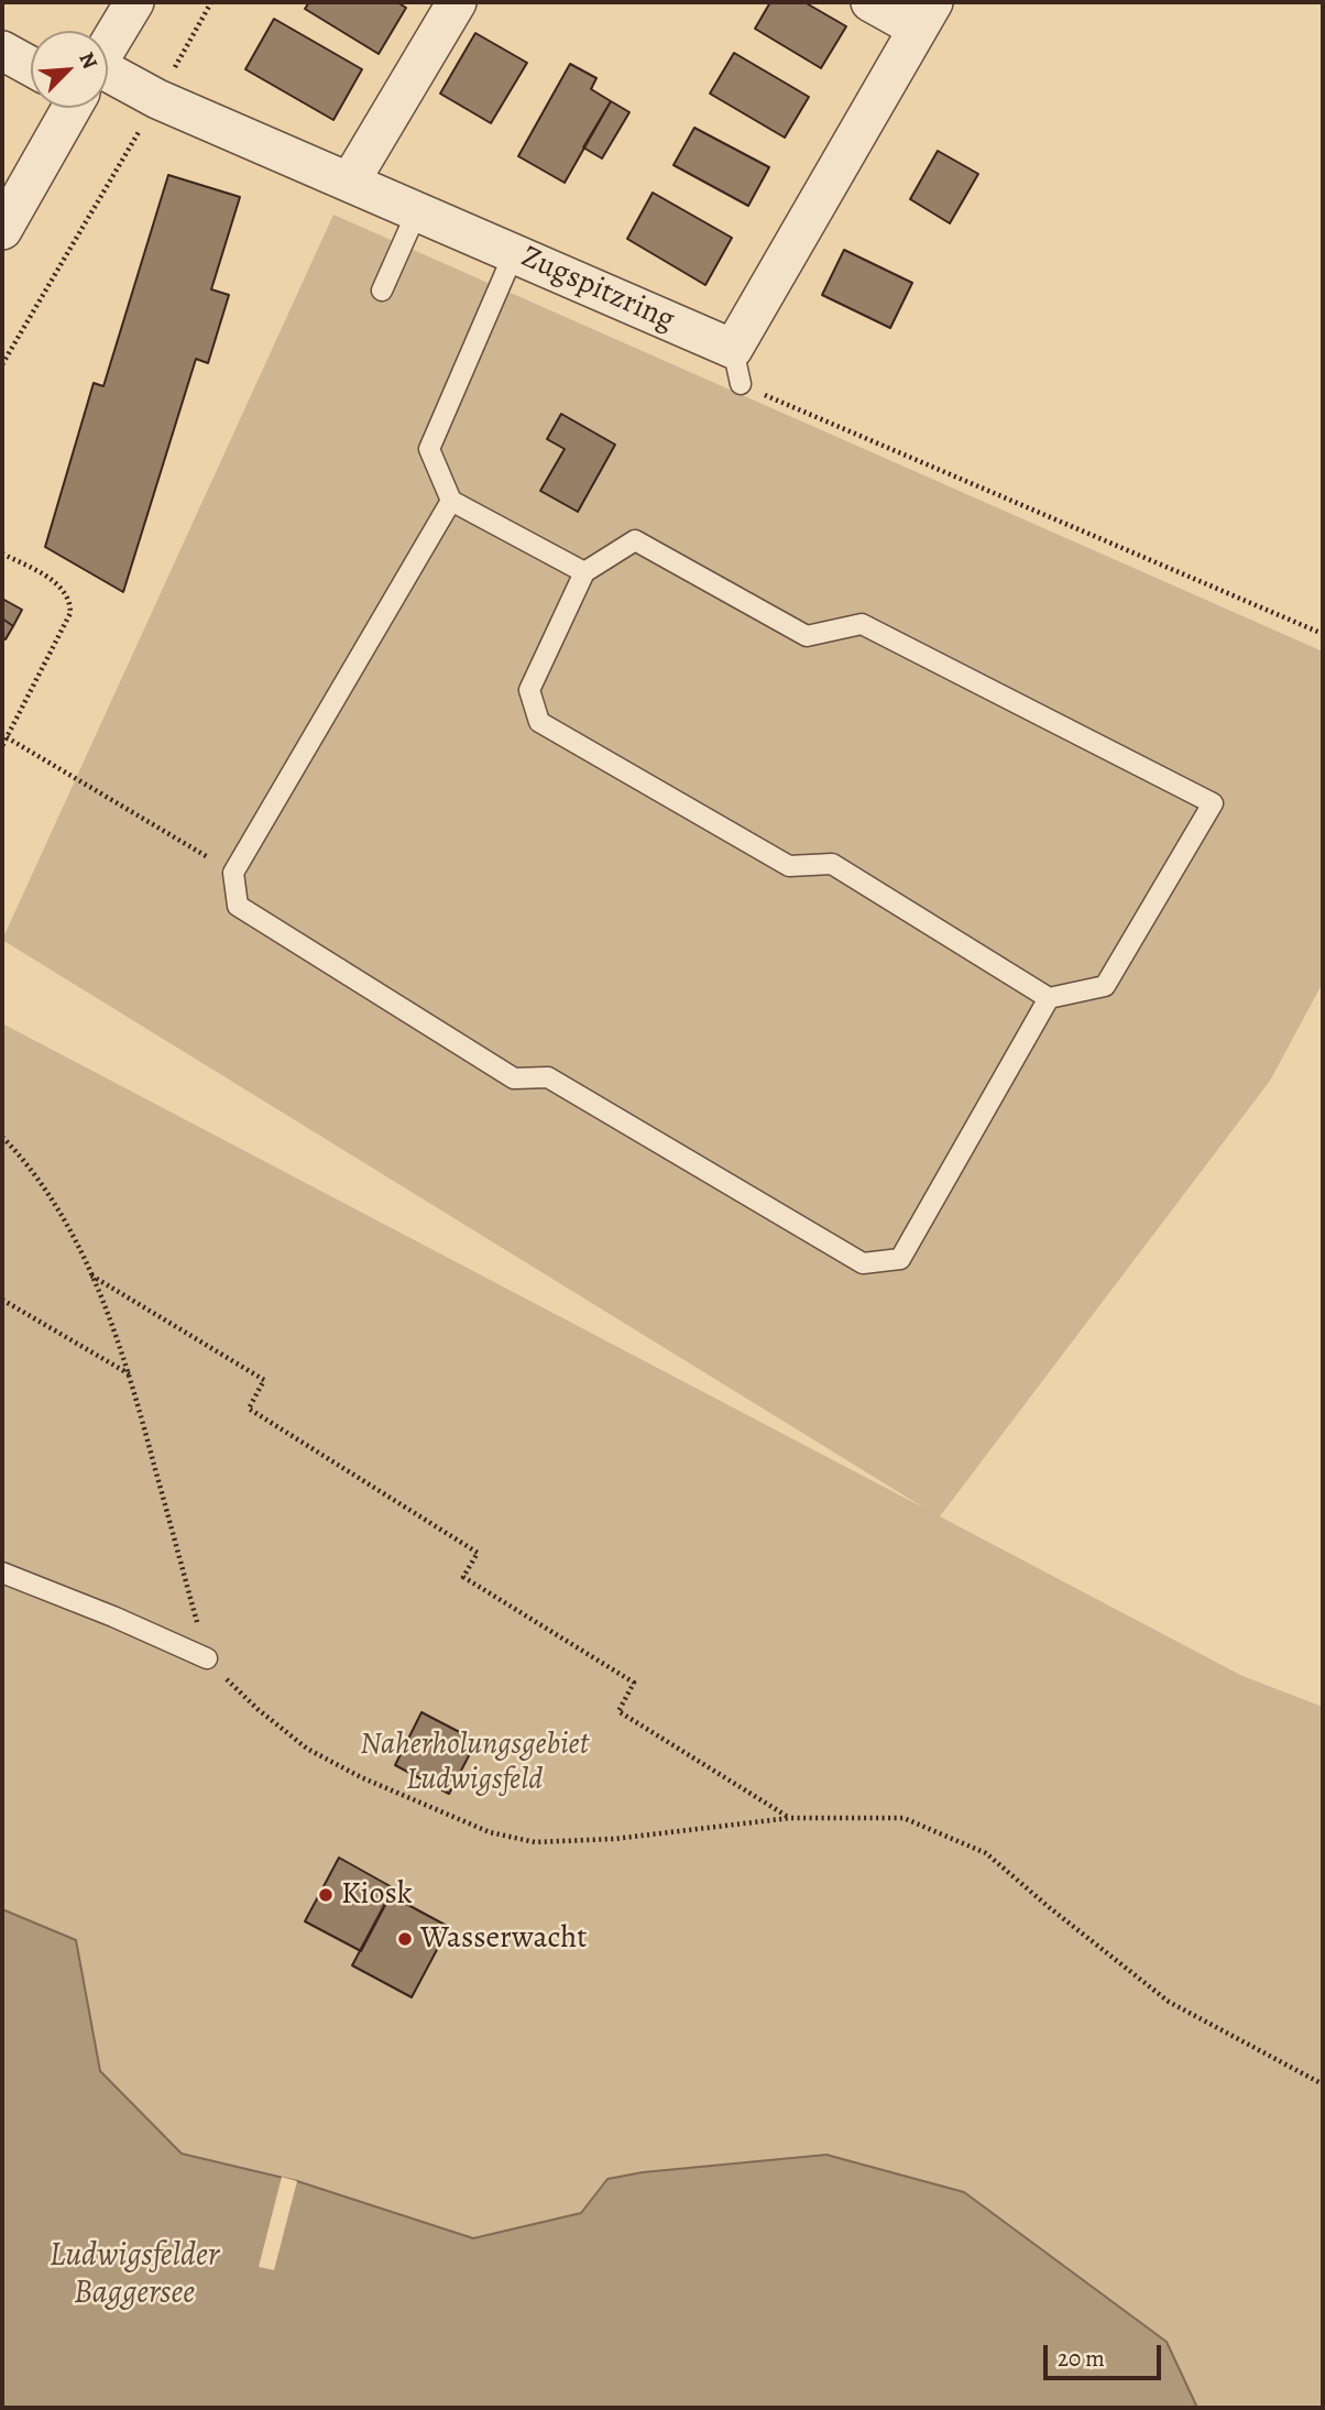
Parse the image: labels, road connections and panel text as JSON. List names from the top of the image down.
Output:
{
  "streets": {
    "street": ["Zugspitzring"]
  },
  "water": ["Ludwigsfelder Baggersee"],
  "parks": ["Naherholungsgebiet Ludwigsfeld"],
  "places": ["Kiosk", "Wasserwacht"],
  "scale_bar": "20 m",
  "north": "top right"
}
